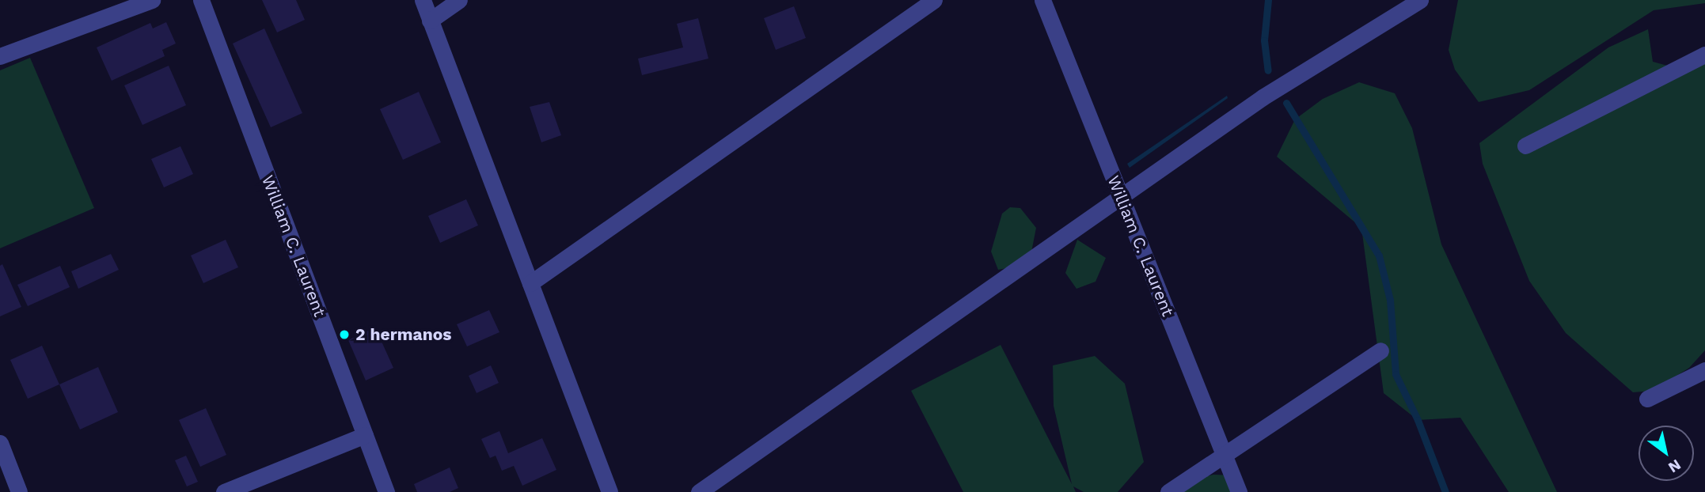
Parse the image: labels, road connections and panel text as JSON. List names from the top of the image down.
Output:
{
  "streets": {
    "street": ["William C. Laurent"]
  },
  "places": ["2 hermanos"],
  "north": "bottom right"
}
